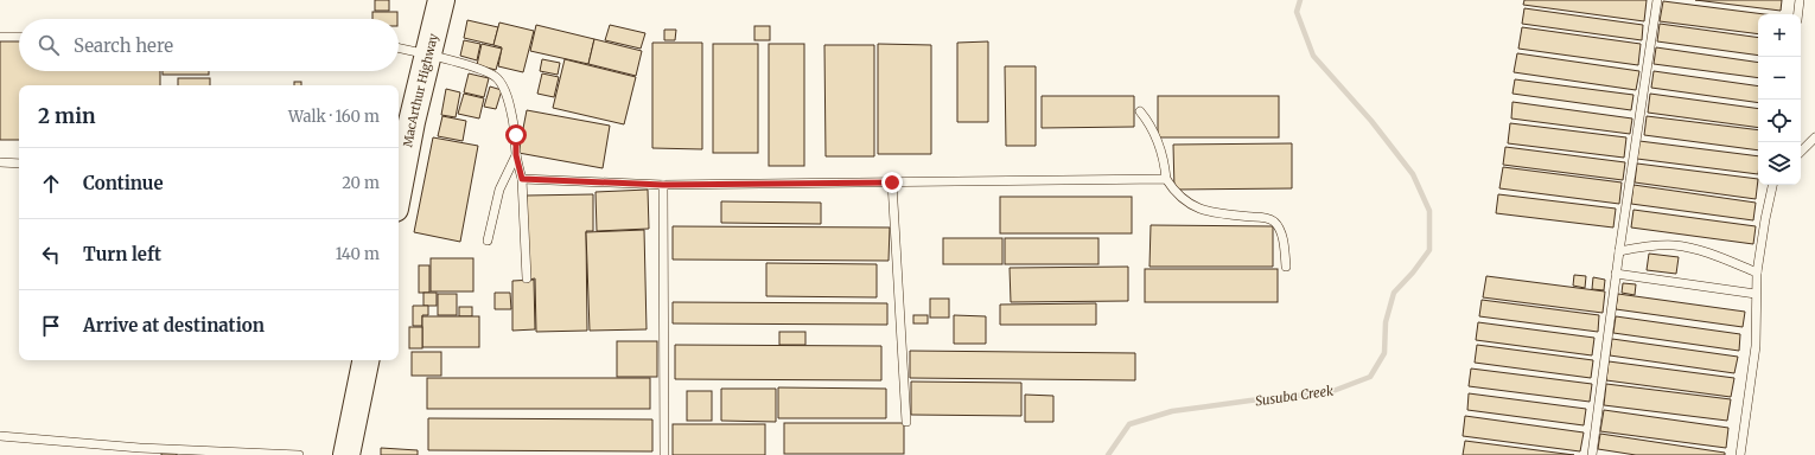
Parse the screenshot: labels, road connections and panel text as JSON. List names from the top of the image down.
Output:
{
  "streets": {
    "highway": ["MacArthur Highway"]
  },
  "water": ["Susuba Creek"],
  "page": {
    "map_buttons": ["+", "−"],
    "search": "Search here",
    "heading": ["2 min", "Walk · 160 m"],
    "list": [
      ["Continue", "20 m"],
      ["Turn left", "140 m"],
      "Arrive at destination"
    ]
  }
}
